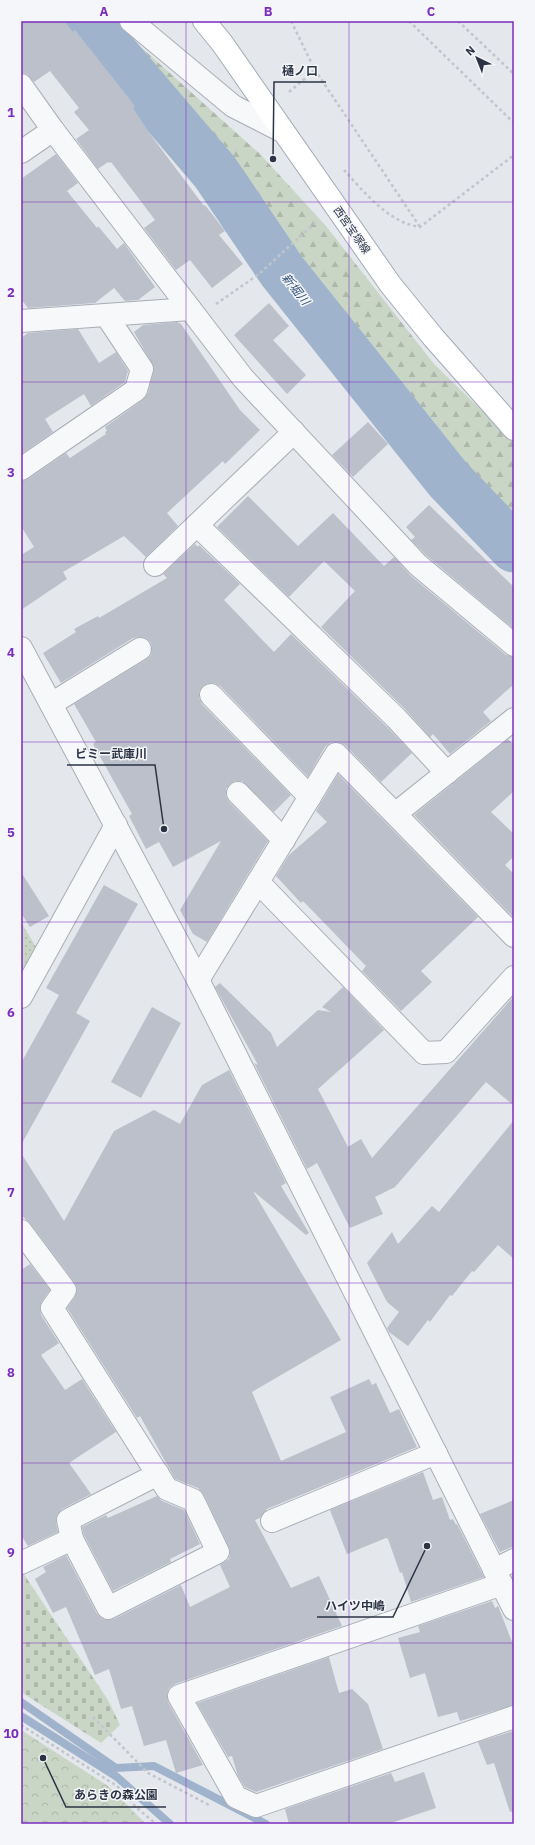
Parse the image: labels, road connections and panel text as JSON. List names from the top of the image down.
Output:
{
  "streets": {
    "main road": ["西宮宝塚線"]
  },
  "water": ["新堀川"],
  "places": [
    "樋ノ口",
    "ビミー武庫川",
    "ハイツ中嶋",
    "あらきの森公園"
  ],
  "north": "top left",
  "grid": {
    "columns": ["A", "B", "C"],
    "rows": [
      "1",
      "2",
      "3",
      "4",
      "5",
      "6",
      "7",
      "8",
      "9",
      "10"
    ]
  }
}
